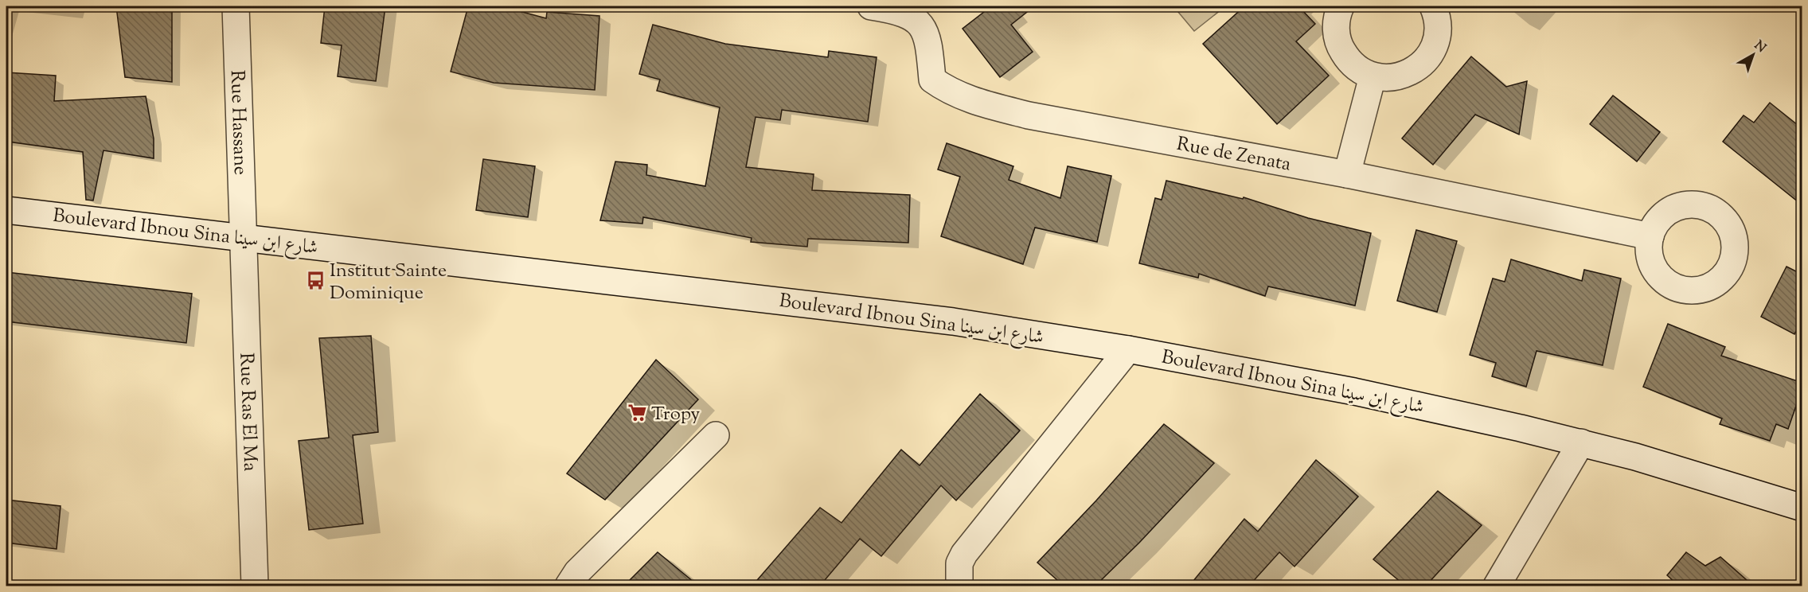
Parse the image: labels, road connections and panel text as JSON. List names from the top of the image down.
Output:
{
  "streets": {
    "street": [
      "Rue Hassane",
      "Rue de Zenata",
      "Boulevard Ibnou Sina شارع ابن سينا",
      "Rue Ras El Ma"
    ]
  },
  "crossings": [
    ["Rue Hassane", "Boulevard Ibnou Sina شارع ابن سينا"],
    ["Rue Hassane", "Rue Ras El Ma"],
    ["Boulevard Ibnou Sina شارع ابن سينا", "Rue Ras El Ma"]
  ],
  "places": {
    "bus stop": ["Institut Sainte Dominique"],
    "supermarket": ["Tropy"]
  },
  "north": "top right"
}
